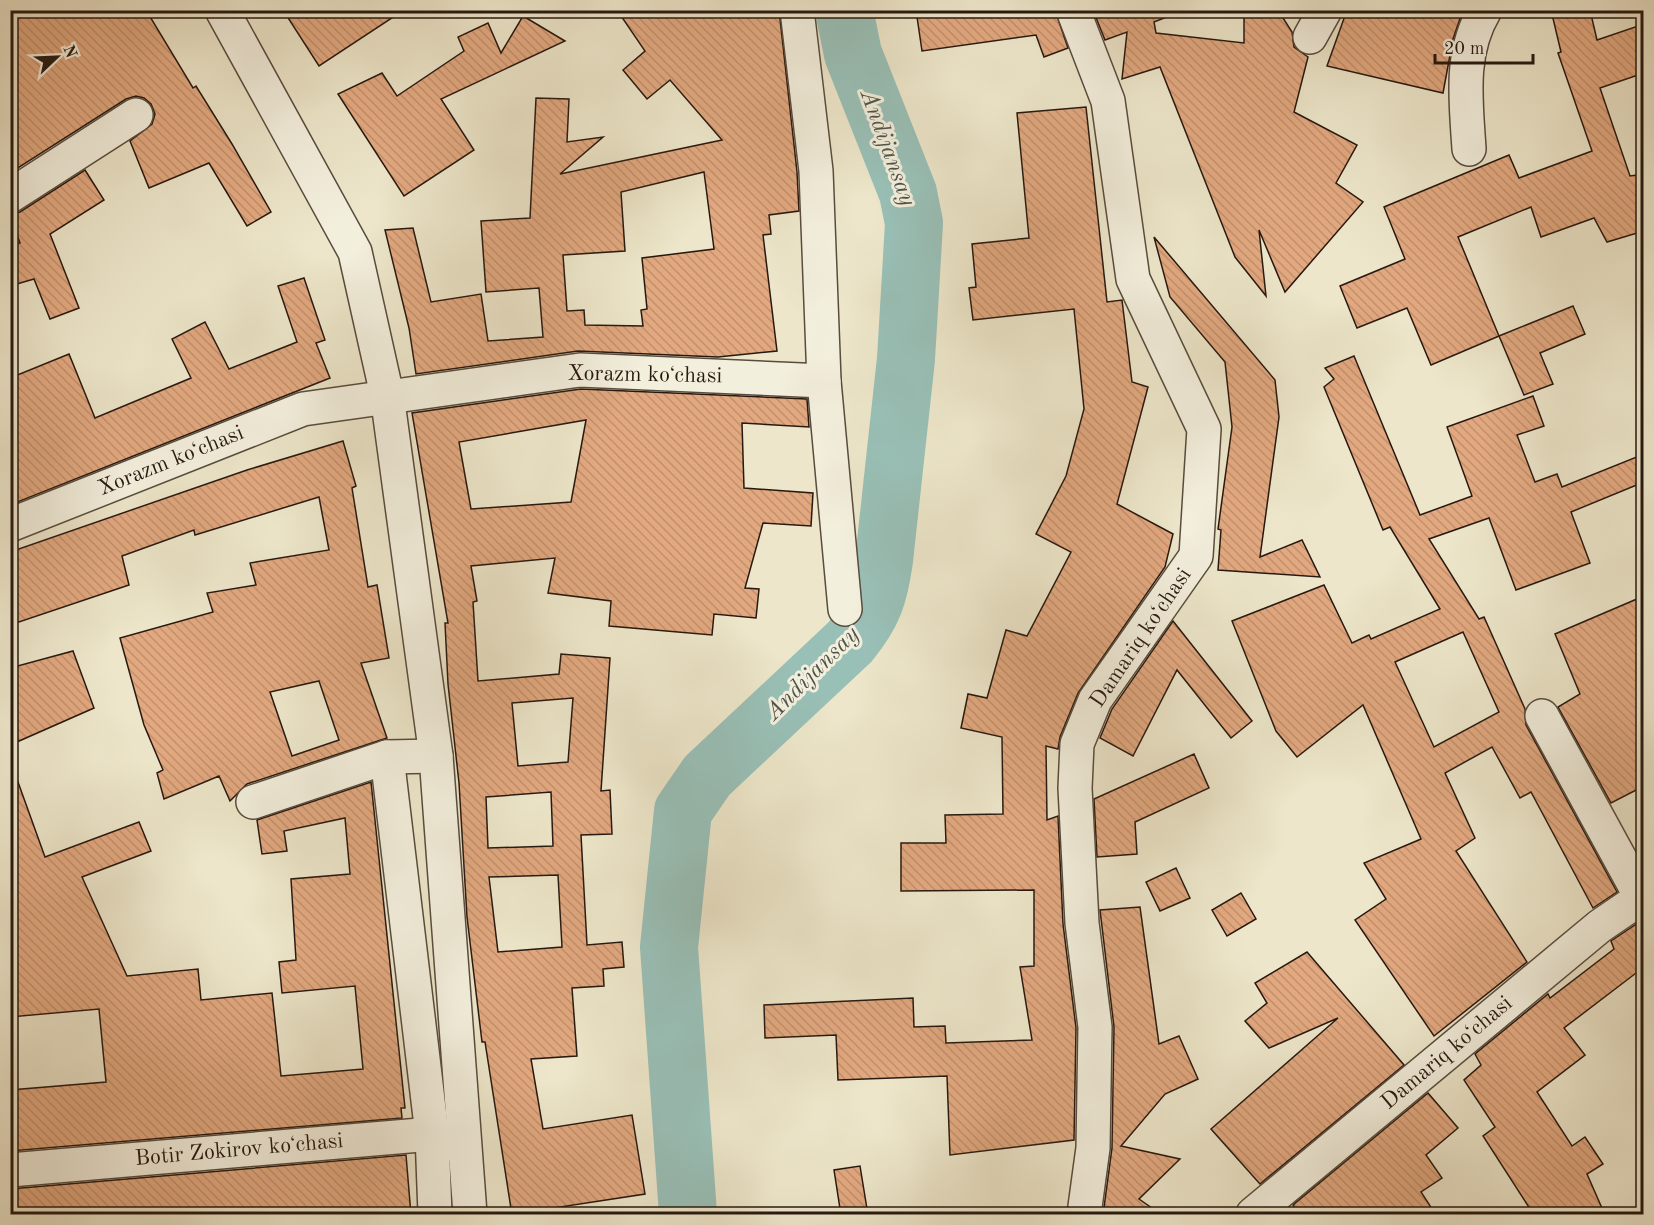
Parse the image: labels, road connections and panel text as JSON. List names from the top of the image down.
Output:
{
  "streets": {
    "street": ["Xorazm koʻchasi", "Damariq koʻchasi", "Botir Zokirov koʻchasi"]
  },
  "water": ["Andijansay"],
  "scale_bar": "20 m",
  "north": "top right"
}
